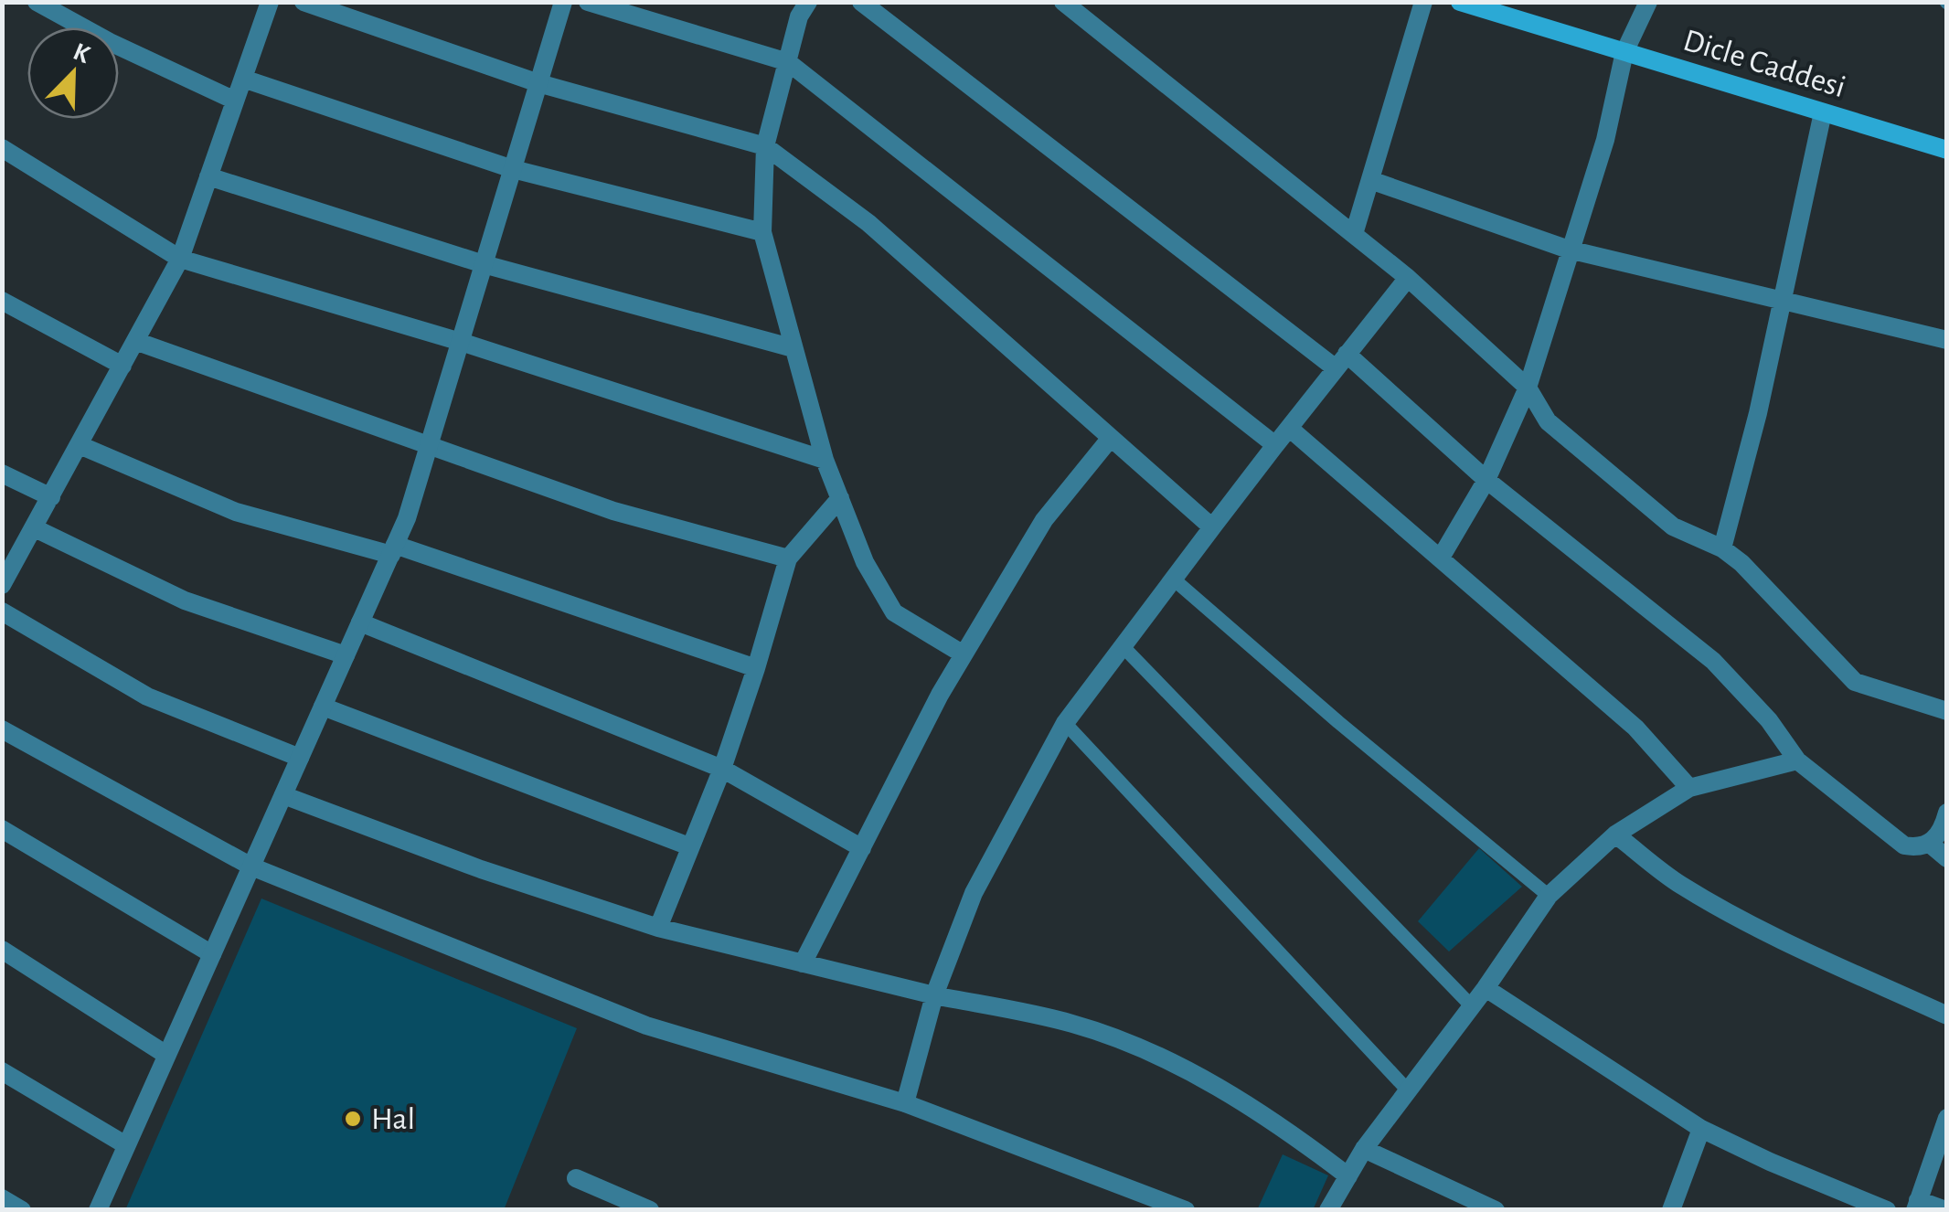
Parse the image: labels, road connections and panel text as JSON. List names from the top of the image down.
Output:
{
  "streets": {
    "main road": ["Dicle Caddesi"]
  },
  "places": ["Hal"],
  "north": "top right"
}
